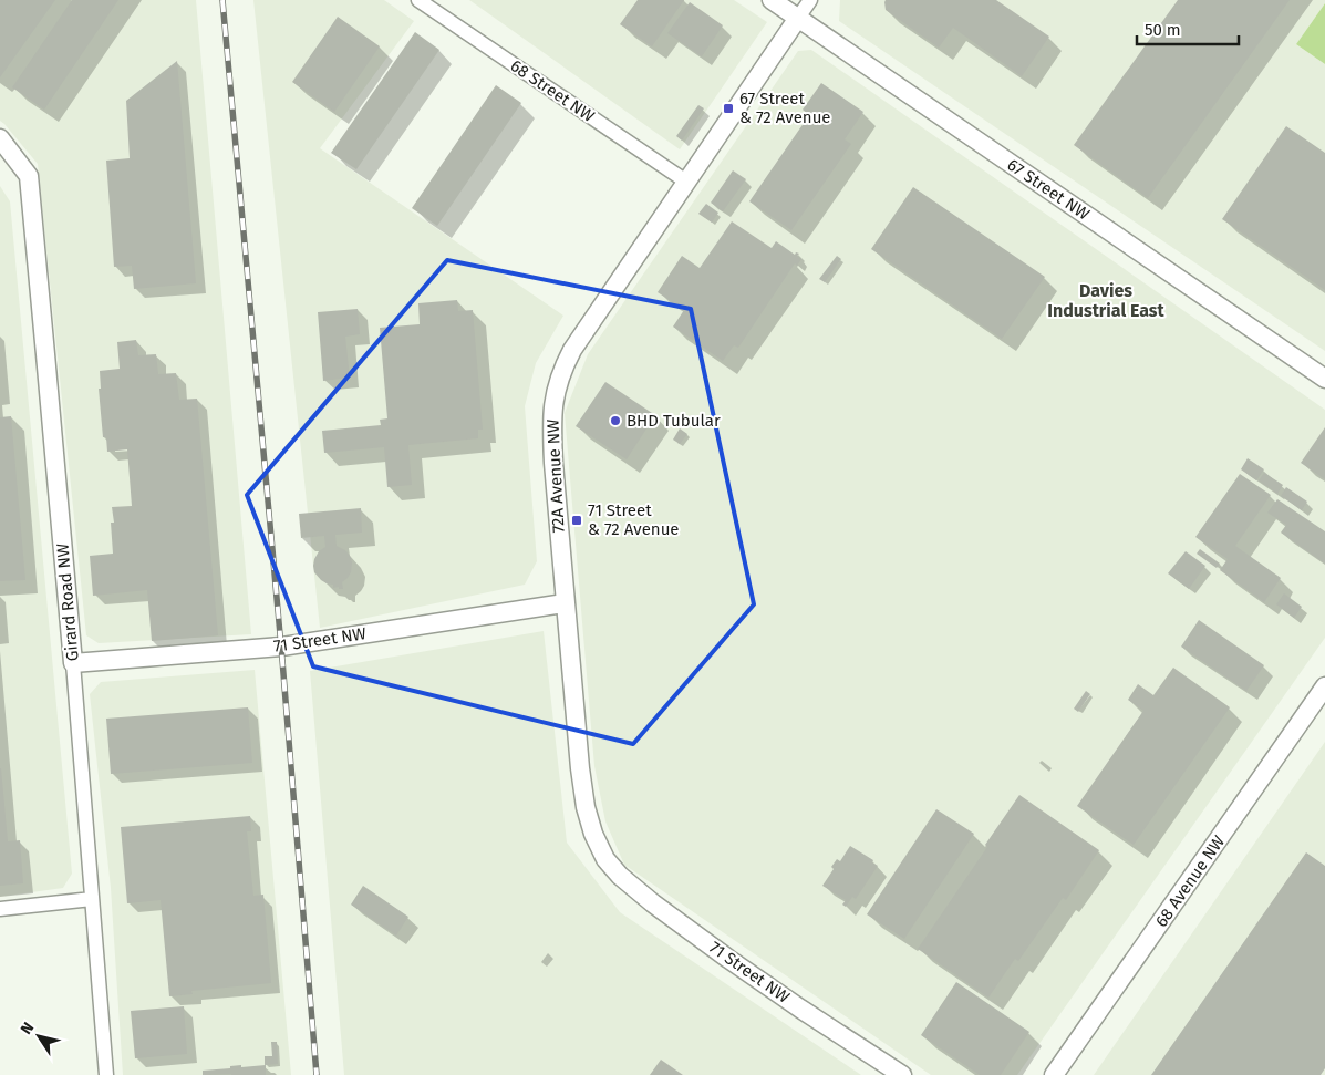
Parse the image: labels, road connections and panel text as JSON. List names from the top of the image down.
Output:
{
  "streets": {
    "street": [
      "68 Street NW",
      "67 Street NW",
      "72A Avenue NW",
      "Girard Road NW",
      "71 Street NW",
      "68 Avenue NW"
    ]
  },
  "crossings": [
    ["68 Street NW", "72A Avenue NW"],
    ["67 Street NW", "72A Avenue NW"],
    ["72A Avenue NW", "71 Street NW"],
    ["Girard Road NW", "71 Street NW"]
  ],
  "districts": ["Davies Industrial East"],
  "places": {
    "transit": ["67 Street & 72 Avenue", "71 Street & 72 Avenue"],
    "other": ["BHD Tubular"]
  },
  "scale_bar": "50 m",
  "north": "top left"
}
